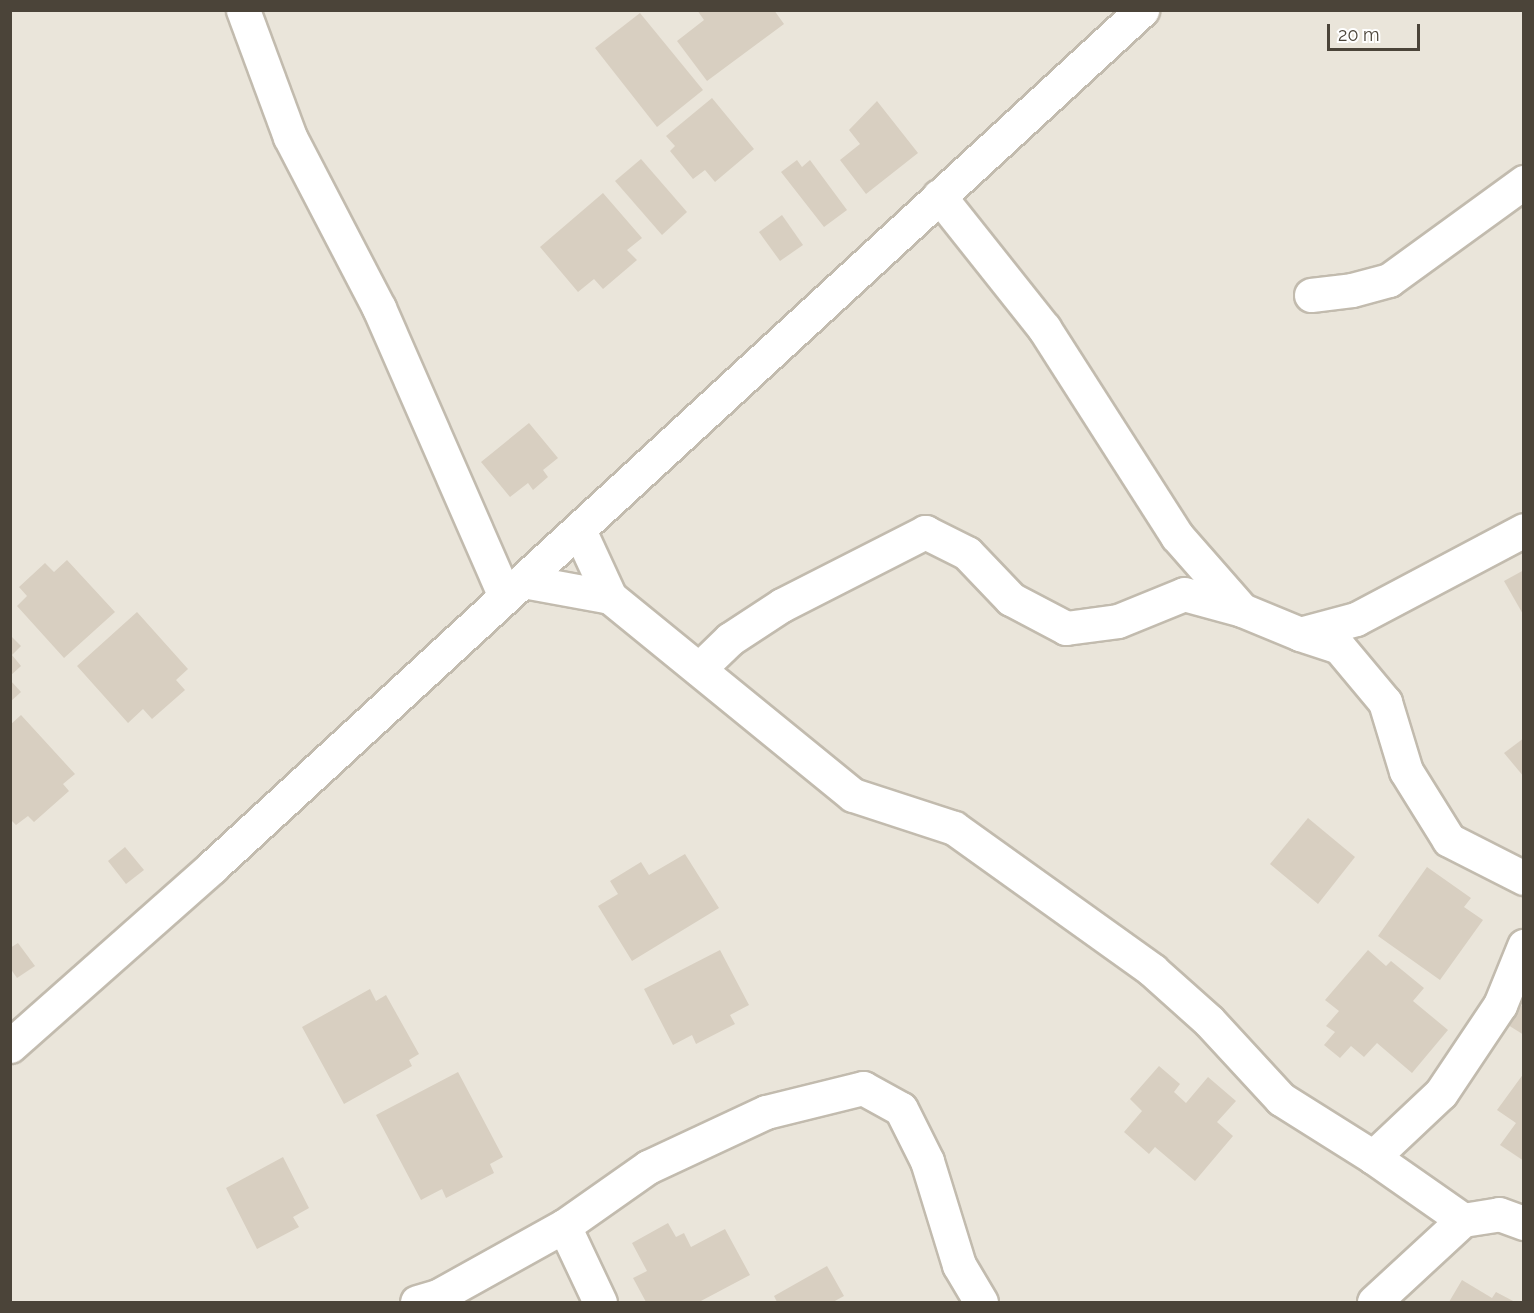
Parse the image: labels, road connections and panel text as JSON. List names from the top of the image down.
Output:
{
  "scale_bar": "20 m"
}
